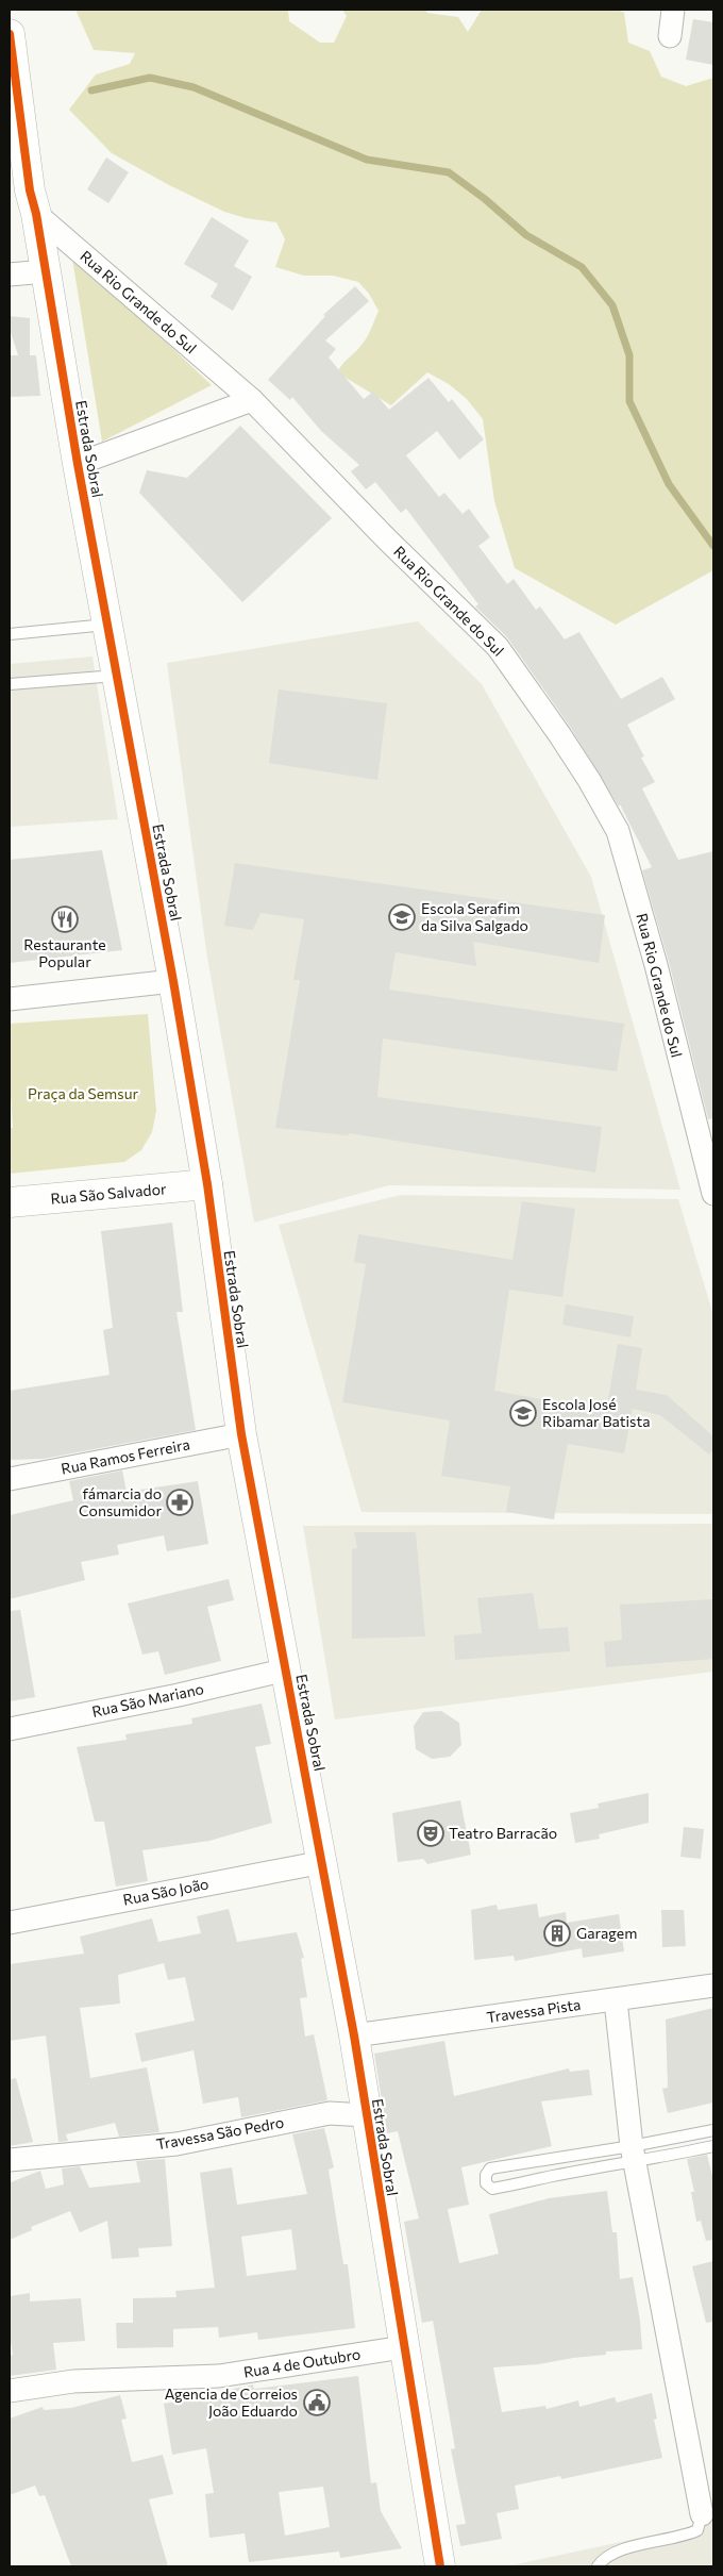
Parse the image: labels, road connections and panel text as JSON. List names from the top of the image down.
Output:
{
  "streets": {
    "street": [
      "Rua Rio Grande do Sul",
      "Estrada Sobral",
      "Rua São Salvador",
      "Rua Ramos Ferreira",
      "Rua São Mariano",
      "Rua São João",
      "Travessa Pista",
      "Travessa São Pedro",
      "Rua 4 de Outubro"
    ]
  },
  "crossings": [
    ["Rua Rio Grande do Sul", "Estrada Sobral"],
    ["Estrada Sobral", "Rua São Salvador"],
    ["Estrada Sobral", "Rua Ramos Ferreira"],
    ["Estrada Sobral", "Rua São Mariano"],
    ["Estrada Sobral", "Rua São João"],
    ["Estrada Sobral", "Travessa Pista"],
    ["Estrada Sobral", "Travessa São Pedro"],
    ["Estrada Sobral", "Rua 4 de Outubro"]
  ],
  "parks": ["Praça da Semsur"],
  "places": {
    "school or university": ["Escola Serafim da Silva Salgado", "Escola José Ribamar Batista"],
    "restaurant": ["Restaurante Popular"],
    "pharmacy": ["fámarcia do Consumidor"],
    "theatre": ["Teatro Barracão"],
    "building": ["Garagem"],
    "public building": ["Agencia de Correios João Eduardo"]
  }
}
